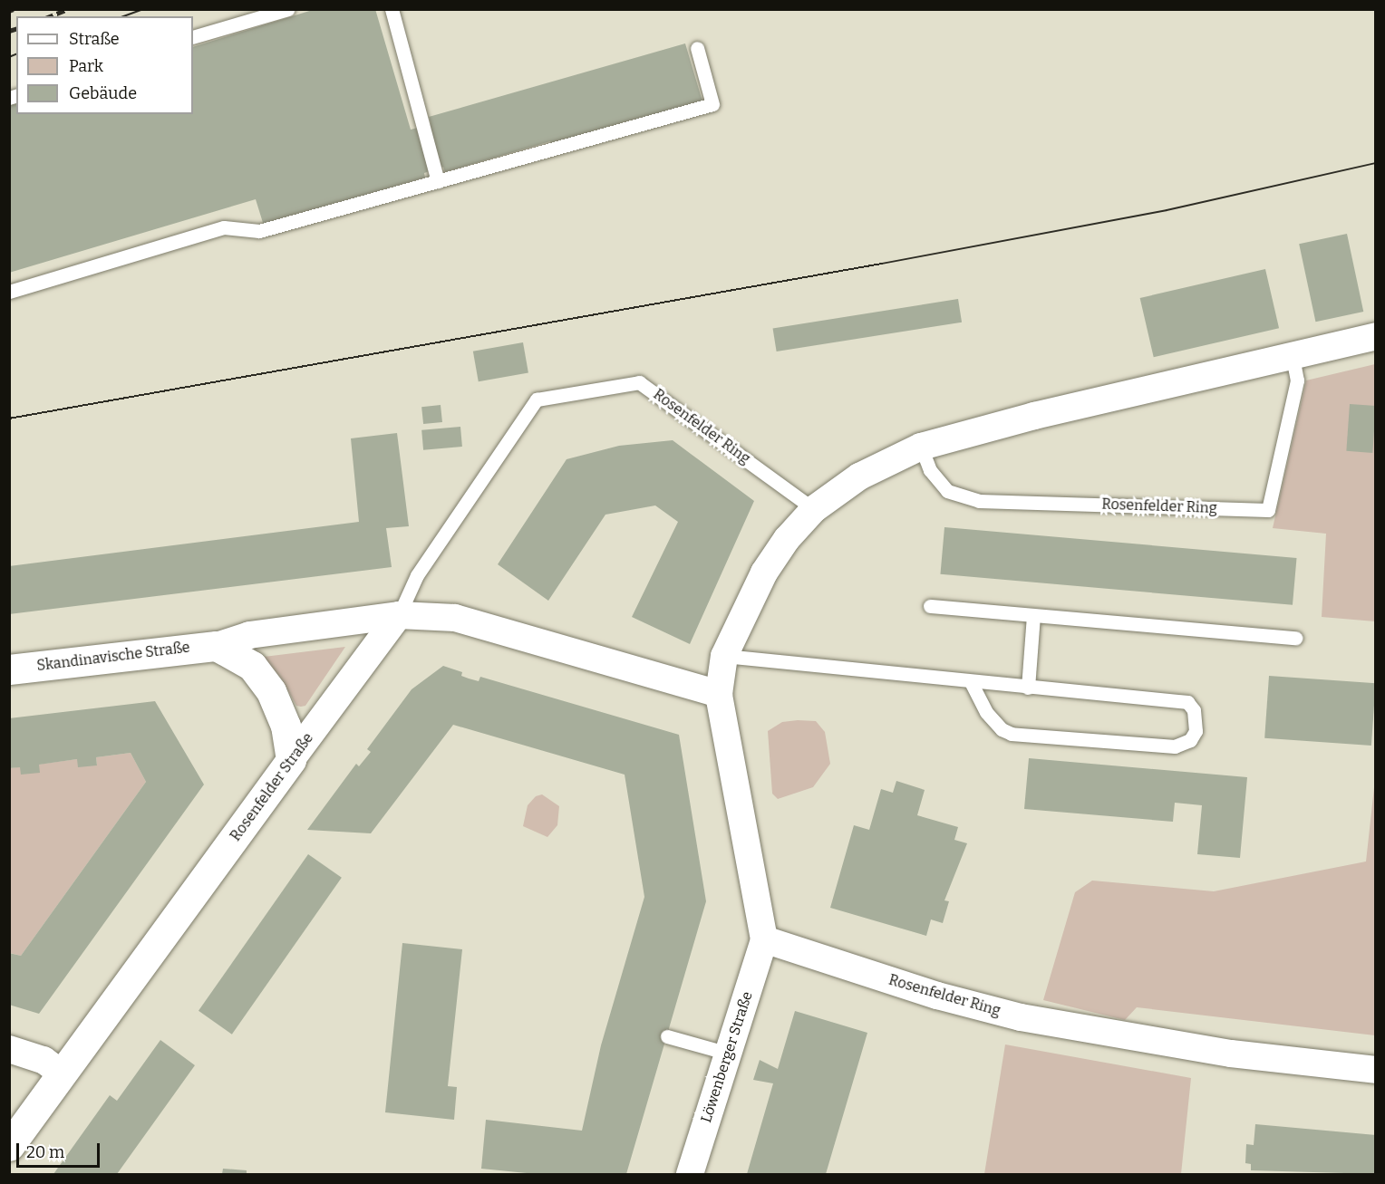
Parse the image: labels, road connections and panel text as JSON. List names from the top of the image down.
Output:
{
  "streets": {
    "street": [
      "Rosenfelder Ring",
      "Skandinavische Straße",
      "Rosenfelder Straße",
      "Löwenberger Straße"
    ]
  },
  "crossings": [
    ["Rosenfelder Ring", "Rosenfelder Straße"],
    ["Rosenfelder Ring", "Löwenberger Straße"],
    ["Skandinavische Straße", "Rosenfelder Straße"]
  ],
  "legend": ["Straße", "Park", "Gebäude"],
  "scale_bar": "20 m"
}
